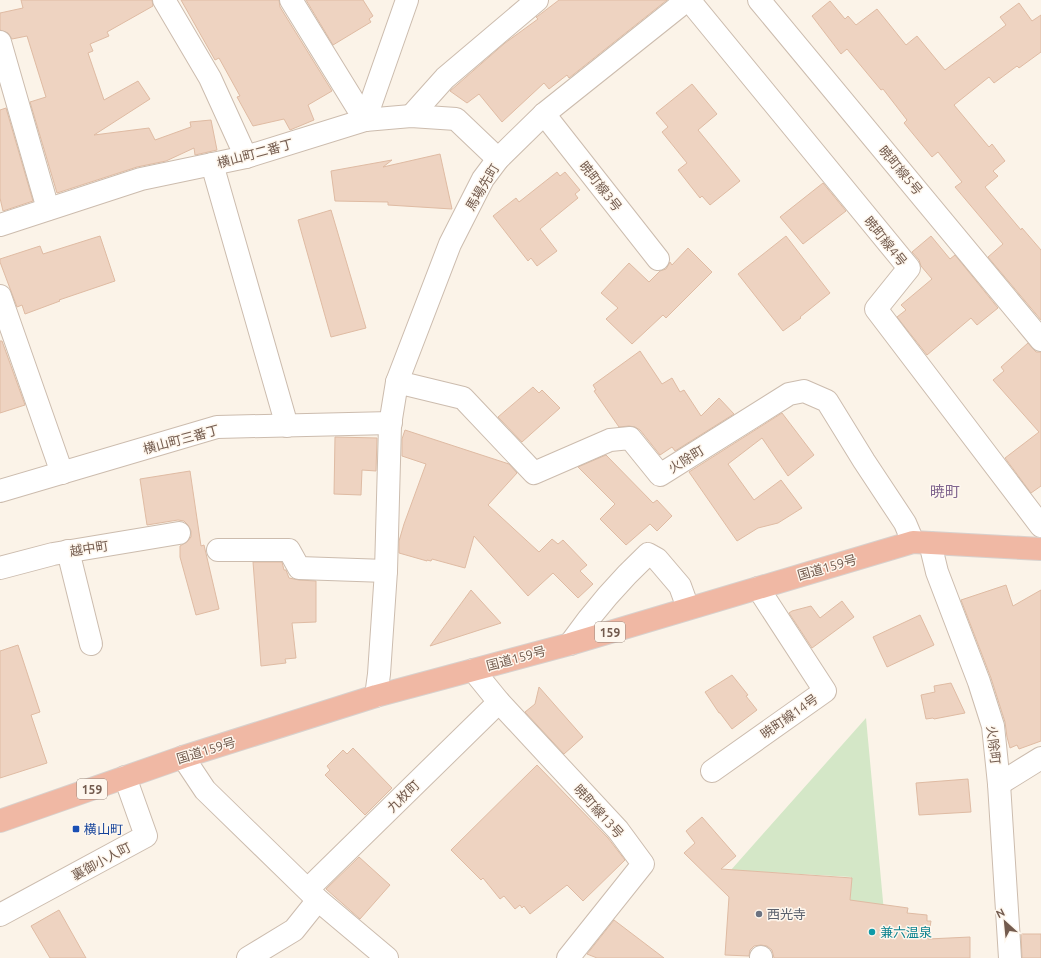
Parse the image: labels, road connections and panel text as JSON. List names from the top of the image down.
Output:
{
  "streets": {
    "highway": ["国道159号", "159"],
    "street": [
      "横山町二番丁",
      "暁町線5号",
      "暁町線3号",
      "馬場先町",
      "暁町線4号",
      "横山町三番丁",
      "火除町",
      "越中町",
      "暁町線14号",
      "九枚町",
      "暁町線13号",
      "裏御小人町"
    ]
  },
  "crossings": [
    ["横山町二番丁", "馬場先町"],
    ["暁町線3号", "馬場先町"],
    ["馬場先町", "暁町線4号"],
    ["馬場先町", "横山町三番丁"],
    ["馬場先町", "火除町"],
    ["馬場先町", "国道159号"],
    ["火除町", "国道159号"],
    ["国道159号", "暁町線14号"],
    ["国道159号", "暁町線13号"],
    ["国道159号", "裏御小人町"],
    ["九枚町", "暁町線13号"]
  ],
  "districts": ["暁町"],
  "places": {
    "transit": ["横山町"],
    "other": ["西光寺", "兼六温泉"]
  },
  "north": "top left"
}
